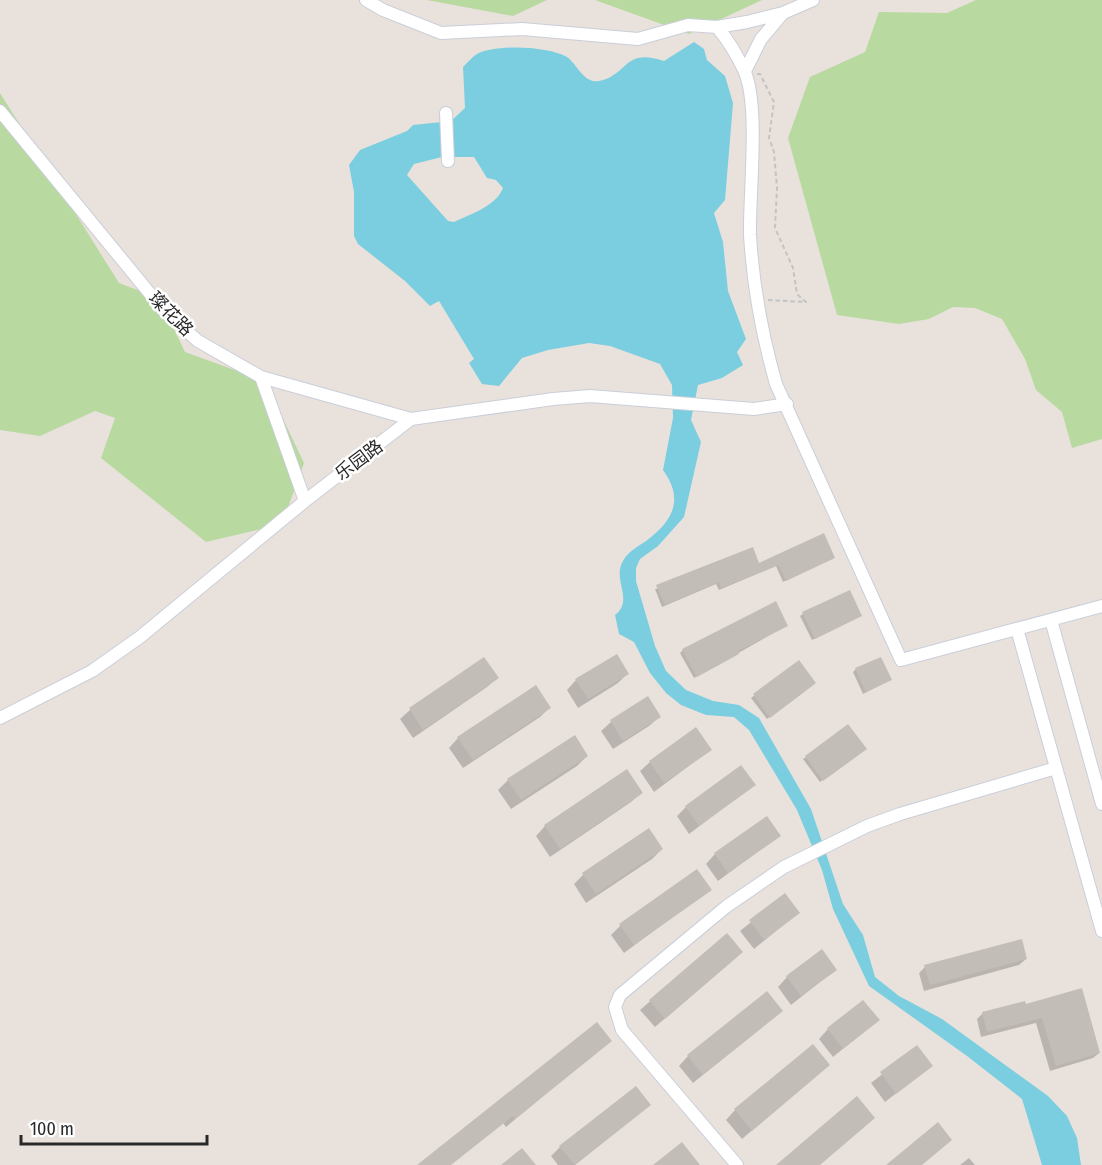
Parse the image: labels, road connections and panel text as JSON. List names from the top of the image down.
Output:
{
  "streets": {
    "street": ["璨花路", "乐园路"]
  },
  "crossings": [
    ["璨花路", "乐园路"]
  ],
  "scale_bar": "100 m"
}
